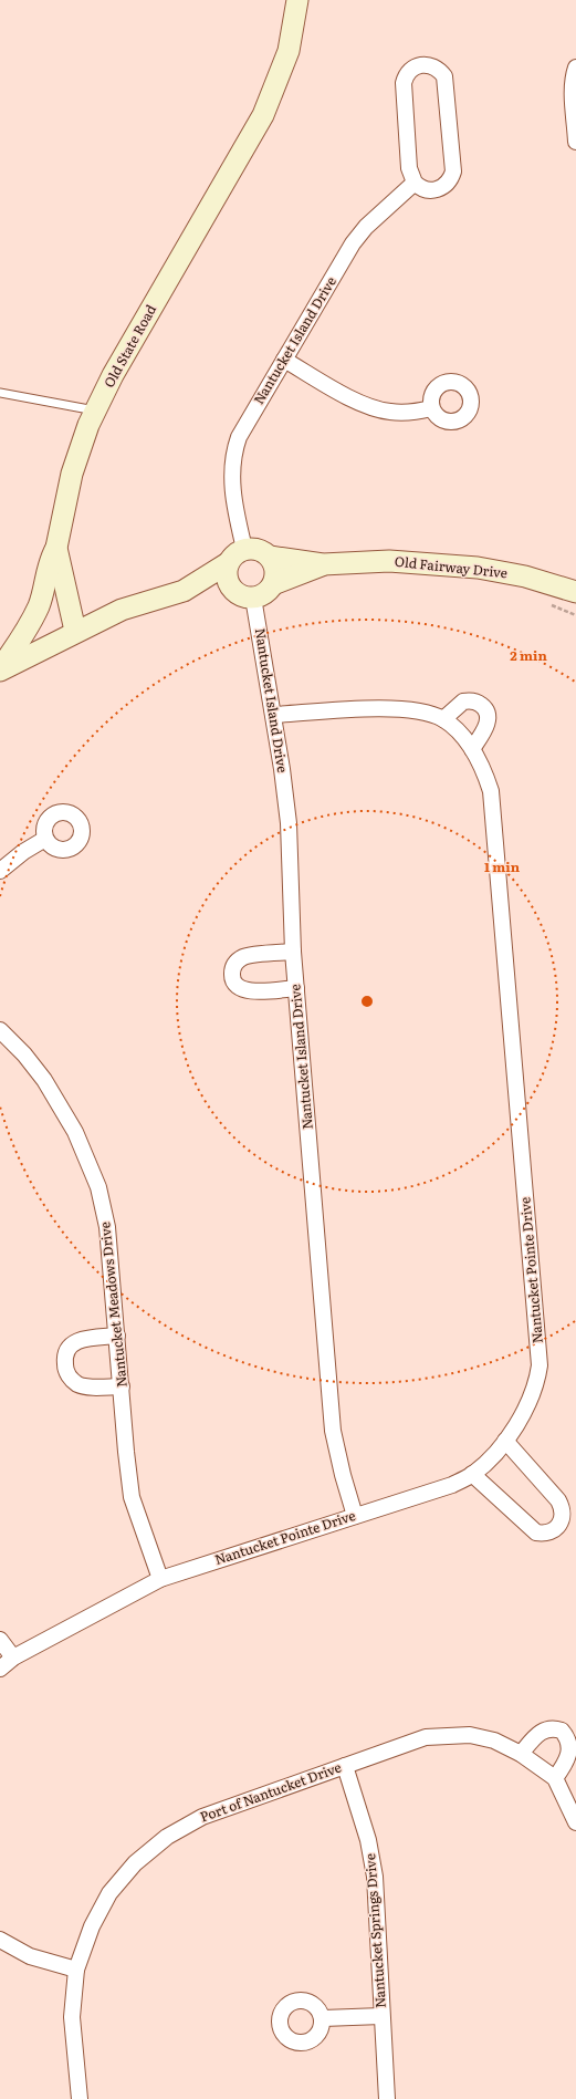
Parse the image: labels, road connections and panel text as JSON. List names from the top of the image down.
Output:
{
  "streets": {
    "street": [
      "Nantucket Island Drive",
      "Old State Road",
      "Old Fairway Drive",
      "Nantucket Pointe Drive",
      "Nantucket Meadows Drive",
      "Port of Nantucket Drive",
      "Nantucket Springs Drive"
    ]
  },
  "crossings": [
    ["Nantucket Island Drive", "Old Fairway Drive"],
    ["Nantucket Island Drive", "Nantucket Pointe Drive"],
    ["Nantucket Pointe Drive", "Nantucket Meadows Drive"],
    ["Port of Nantucket Drive", "Nantucket Springs Drive"]
  ],
  "rings": ["2 min", "1 min"]
}
